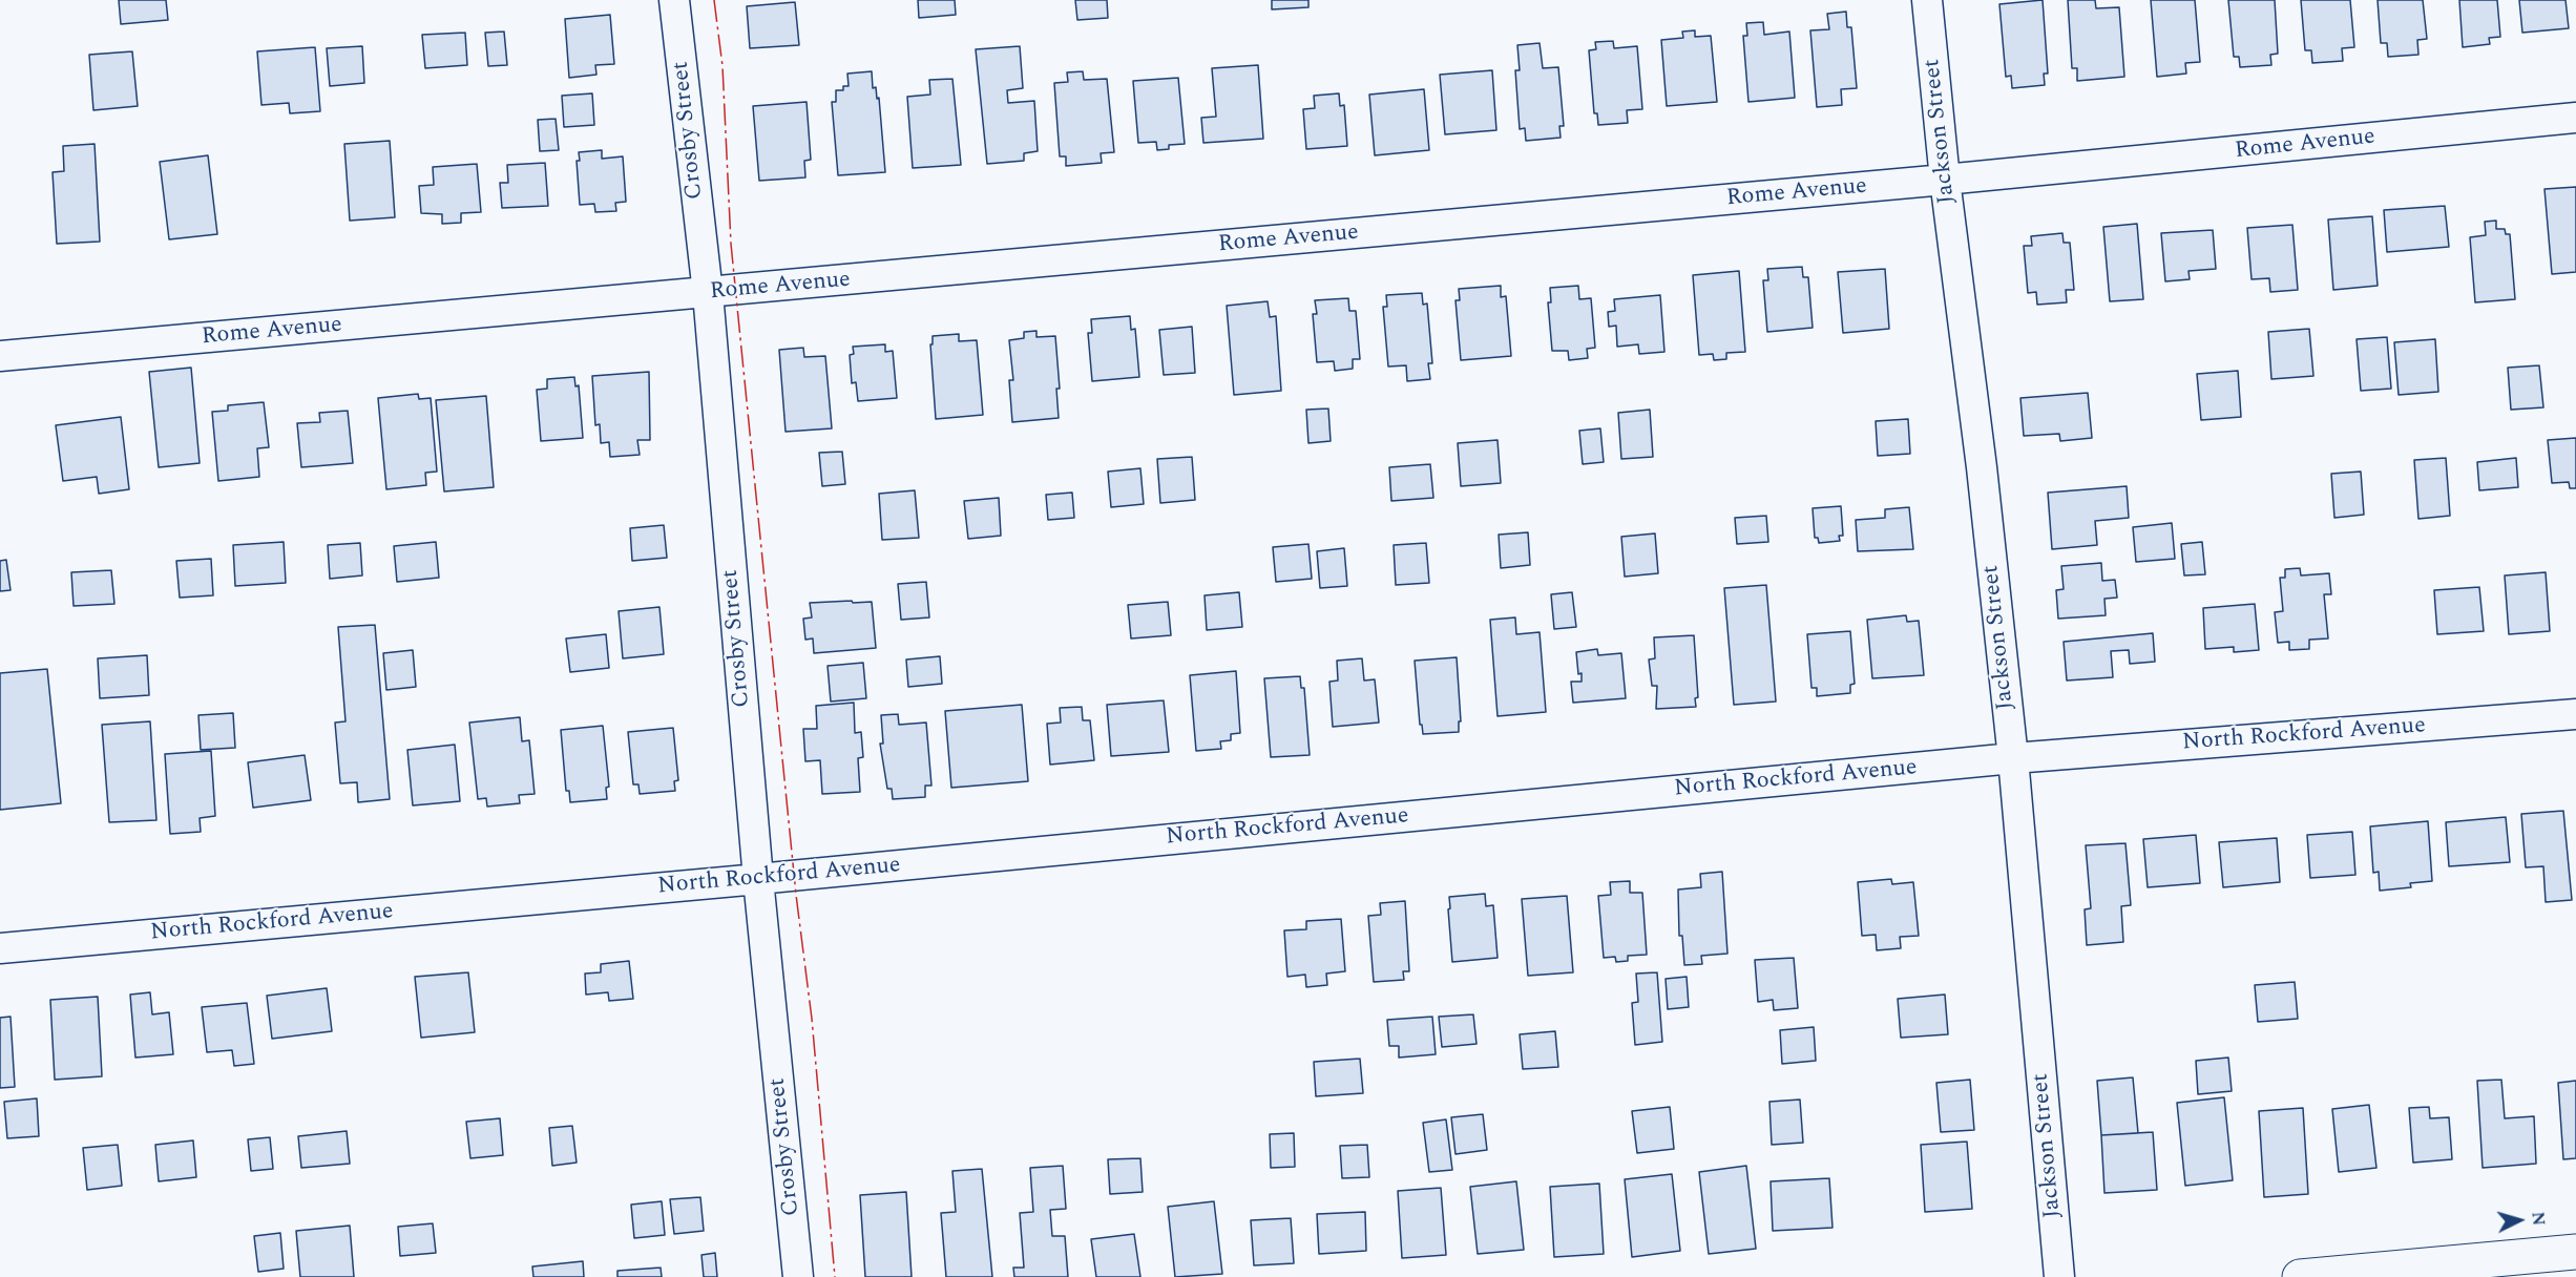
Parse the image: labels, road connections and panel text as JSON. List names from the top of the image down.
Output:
{
  "streets": {
    "street": [
      "Crosby Street",
      "Jackson Street",
      "Rome Avenue",
      "North Rockford Avenue"
    ]
  },
  "crossings": [
    ["Crosby Street", "Rome Avenue"],
    ["Crosby Street", "North Rockford Avenue"],
    ["Jackson Street", "Rome Avenue"],
    ["Jackson Street", "North Rockford Avenue"]
  ],
  "north": "right"
}
